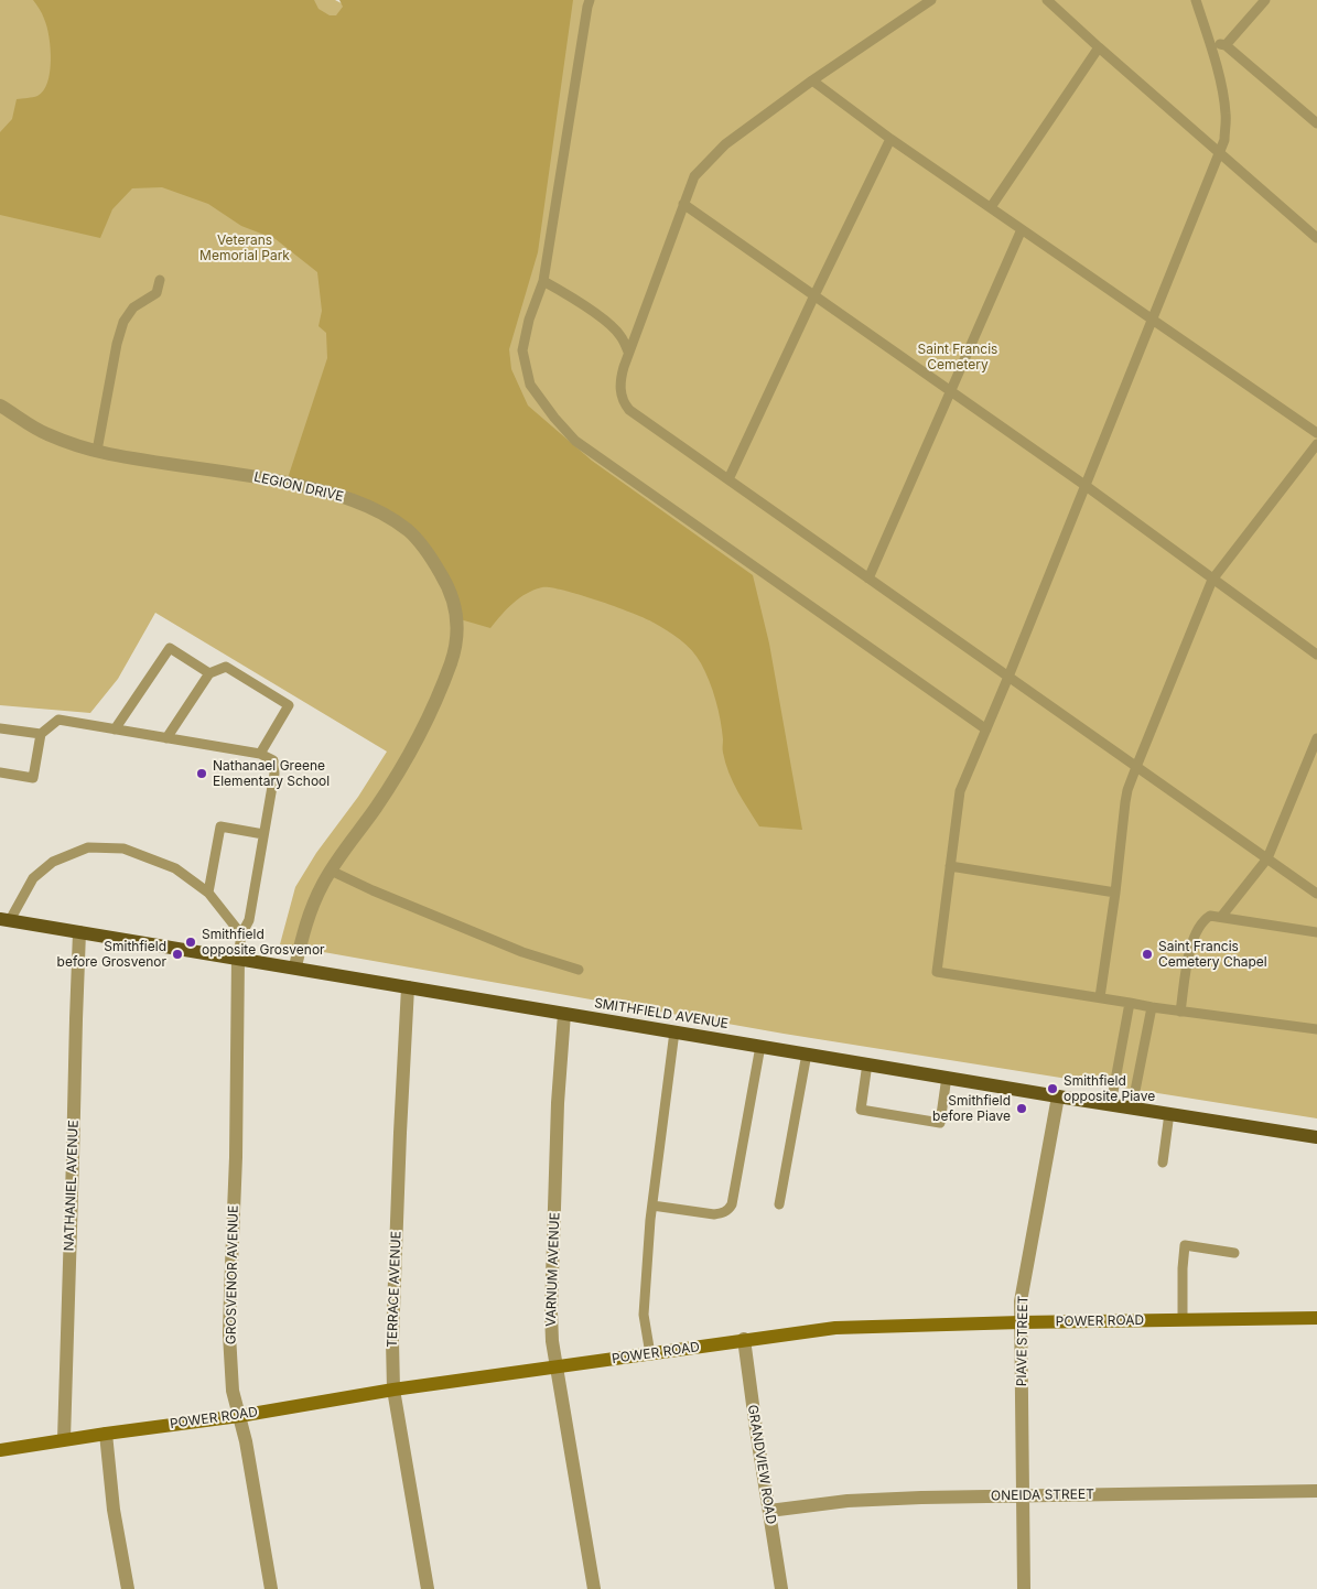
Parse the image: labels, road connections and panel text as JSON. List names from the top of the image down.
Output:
{
  "streets": {
    "main road": ["SMITHFIELD AVENUE", "POWER ROAD"],
    "street": [
      "LEGION DRIVE",
      "NATHANIEL AVENUE",
      "VARNUM AVENUE",
      "GROSVENOR AVENUE",
      "TERRACE AVENUE",
      "PIAVE STREET",
      "GRANDVIEW ROAD",
      "ONEIDA STREET"
    ]
  },
  "crossings": [
    ["LEGION DRIVE", "SMITHFIELD AVENUE"],
    ["SMITHFIELD AVENUE", "NATHANIEL AVENUE"],
    ["SMITHFIELD AVENUE", "VARNUM AVENUE"],
    ["SMITHFIELD AVENUE", "GROSVENOR AVENUE"],
    ["SMITHFIELD AVENUE", "TERRACE AVENUE"],
    ["SMITHFIELD AVENUE", "PIAVE STREET"],
    ["NATHANIEL AVENUE", "POWER ROAD"],
    ["VARNUM AVENUE", "POWER ROAD"],
    ["GROSVENOR AVENUE", "POWER ROAD"],
    ["TERRACE AVENUE", "POWER ROAD"],
    ["POWER ROAD", "PIAVE STREET"],
    ["POWER ROAD", "GRANDVIEW ROAD"],
    ["PIAVE STREET", "ONEIDA STREET"],
    ["GRANDVIEW ROAD", "ONEIDA STREET"]
  ],
  "parks": ["Veterans Memorial Park", "Saint Francis Cemetery"],
  "places": [
    "Nathanael Greene Elementary School",
    "Smithfield opposite Grosvenor",
    "Smithfield before Grosvenor",
    "Saint Francis Cemetery Chapel",
    "Smithfield opposite Piave",
    "Smithfield before Piave"
  ]
}
